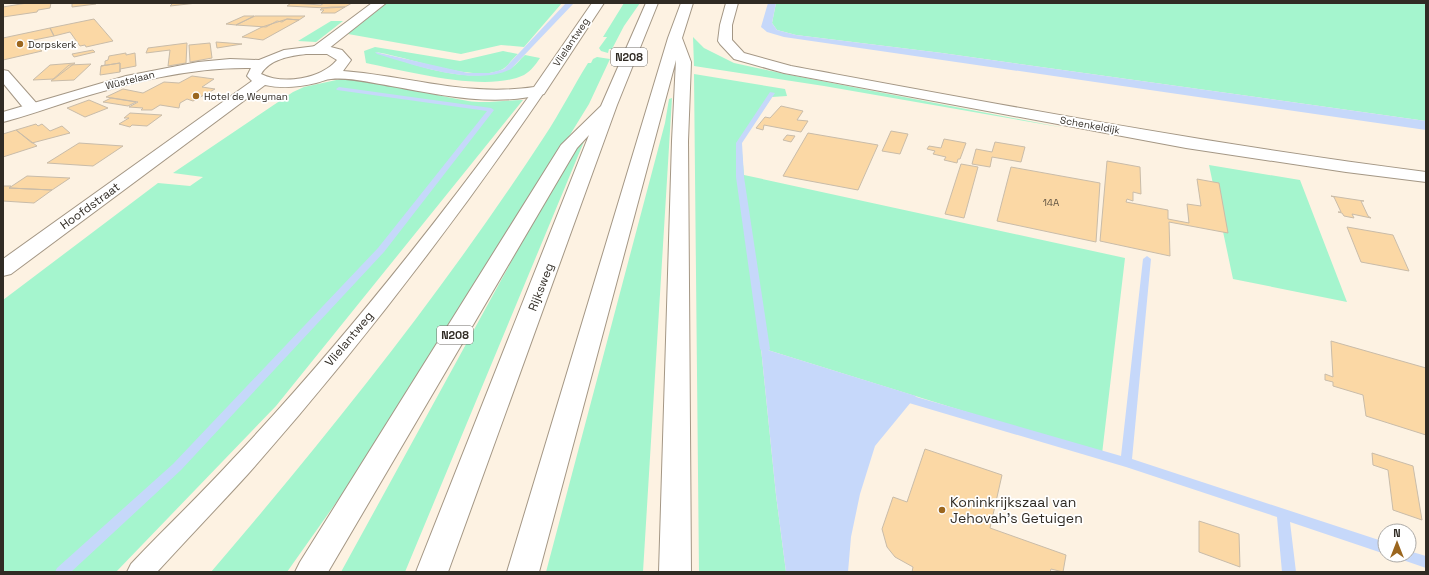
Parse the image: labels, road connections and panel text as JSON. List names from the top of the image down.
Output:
{
  "streets": {
    "main road": [
      "Vlielantweg",
      "N208",
      "Wüstelaan",
      "Schenkeldijk",
      "Hoofdstraat",
      "Rijksweg"
    ]
  },
  "crossings": [
    ["N208", "Rijksweg"]
  ],
  "places": ["Dorpskerk", "Hotel de Weyman", "Koninkrijkszaal van Jehovah's Getuigen"],
  "house_numbers": ["14A"],
  "north": "top"
}
